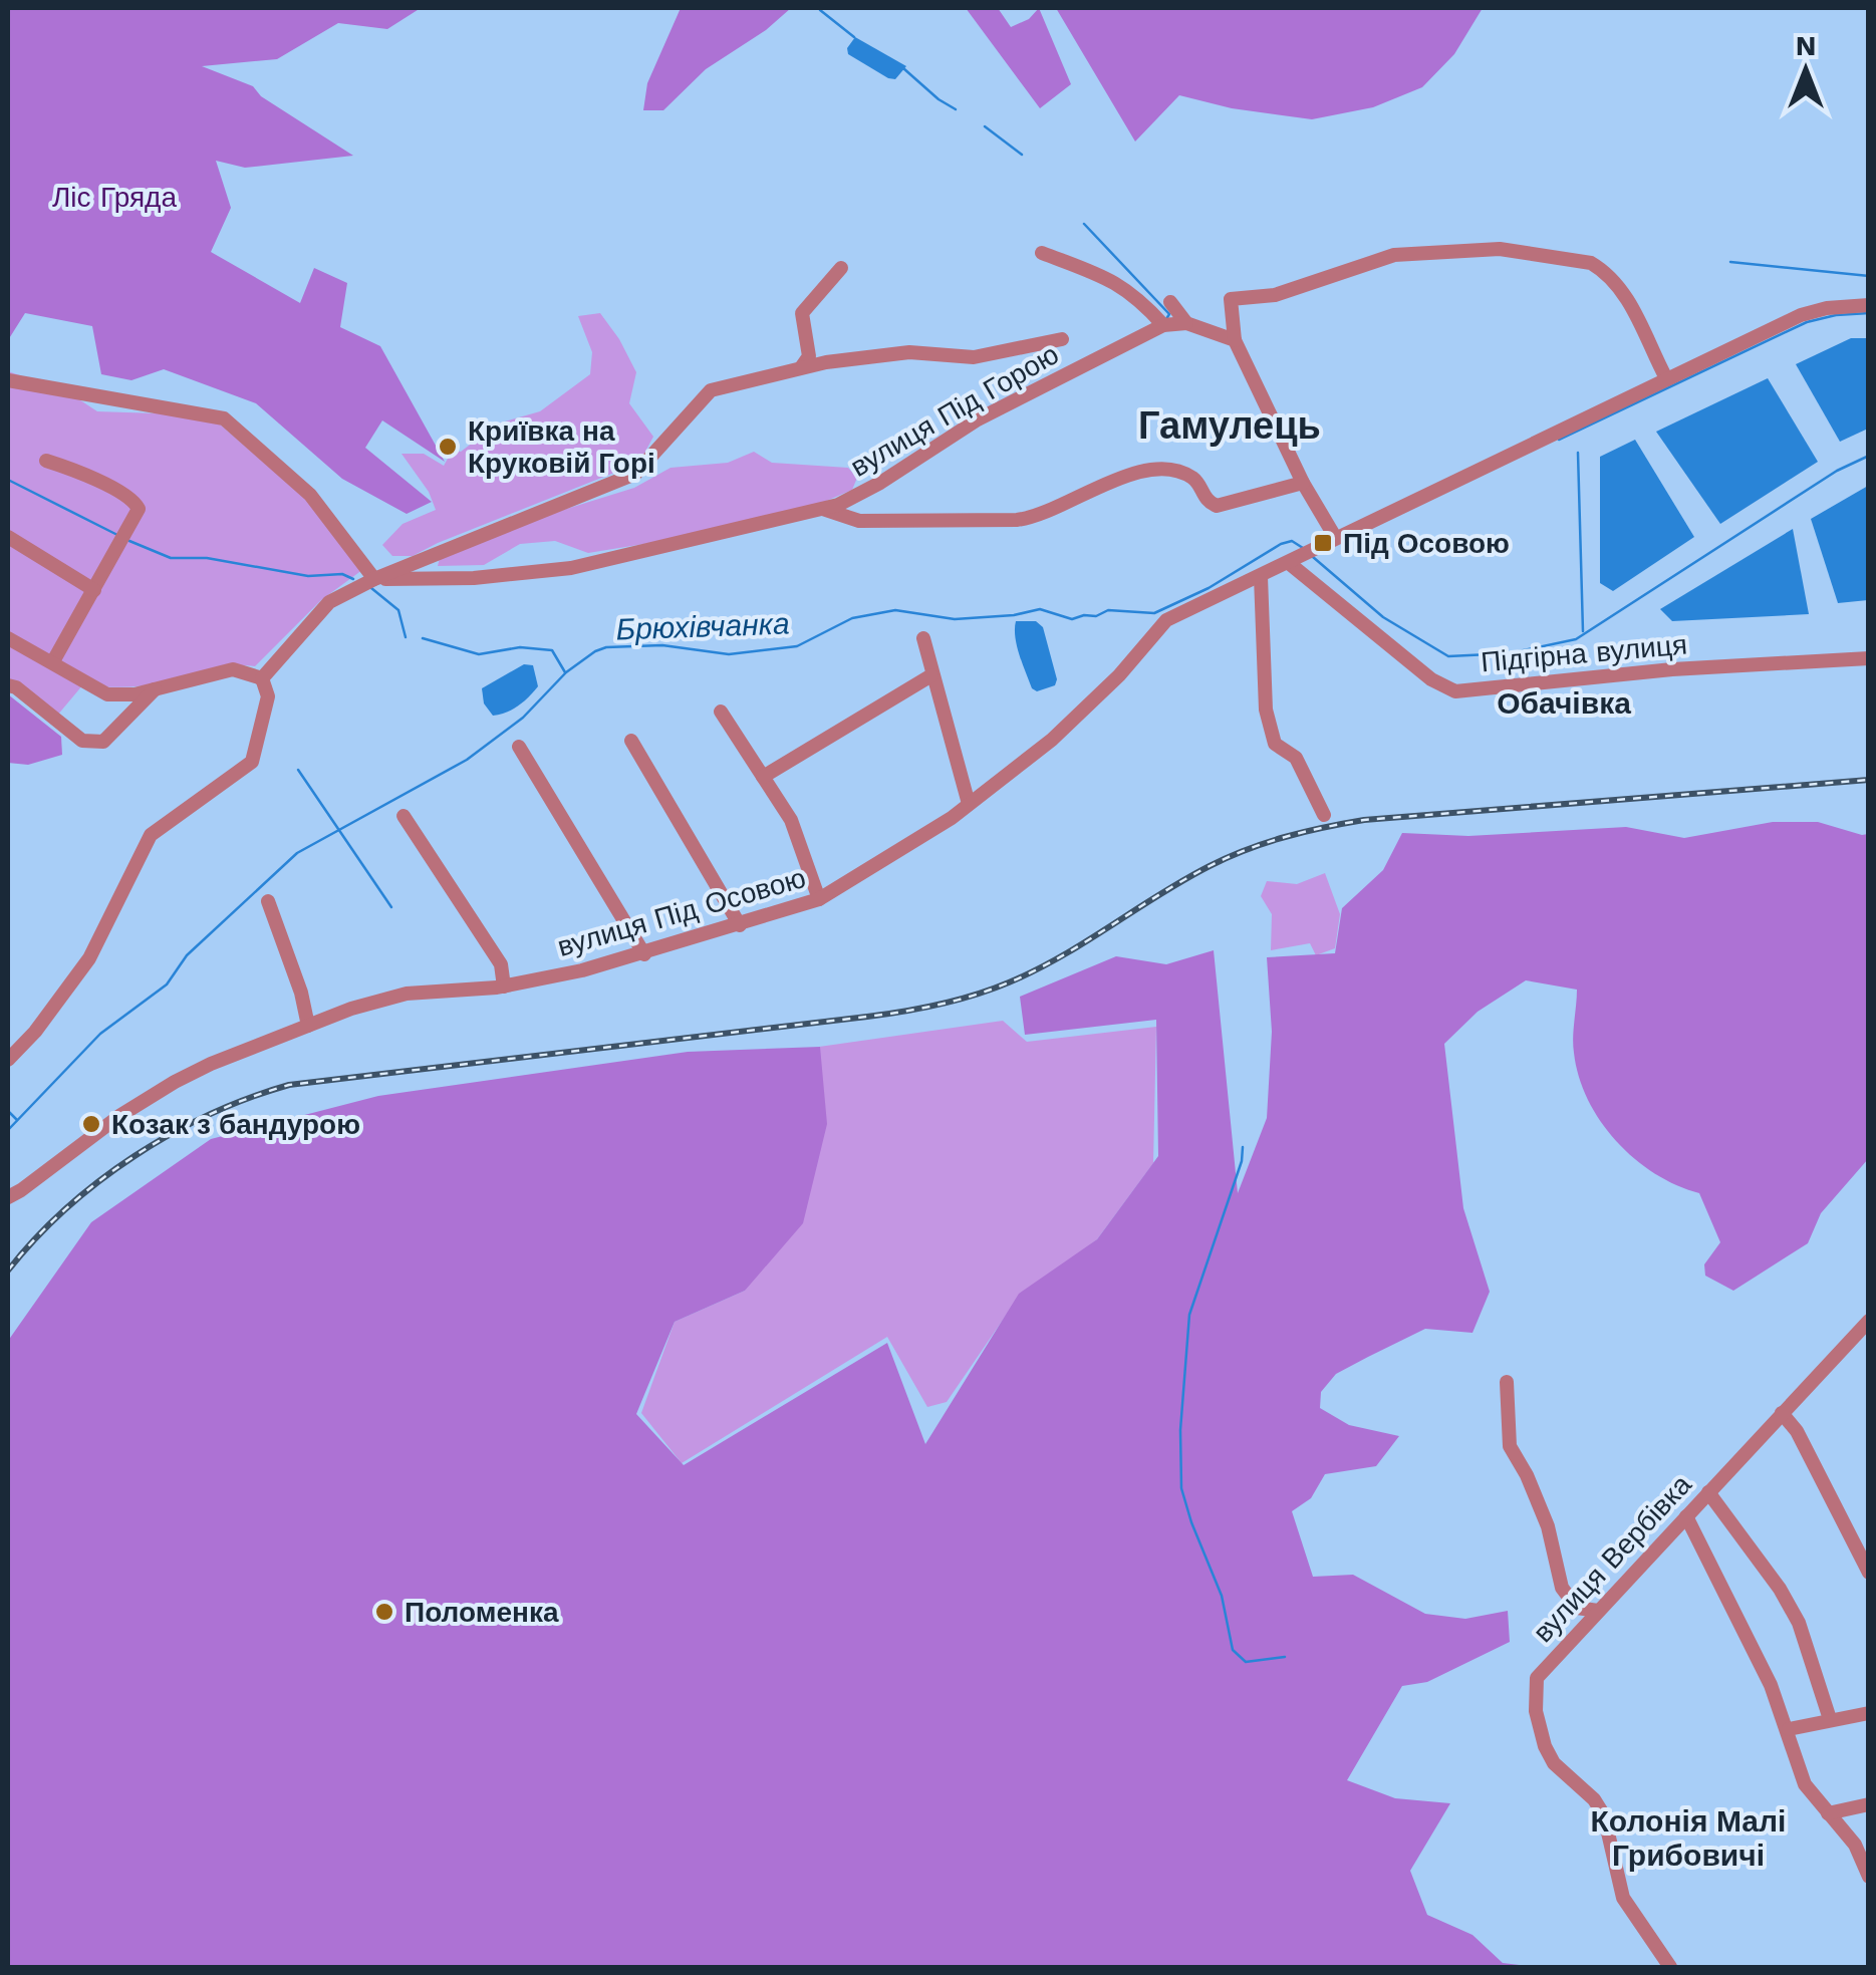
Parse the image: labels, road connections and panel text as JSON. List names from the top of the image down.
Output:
{
  "streets": {
    "street": [
      "вулиця Під Горою",
      "Підгірна вулиця",
      "вулиця Під Осовою",
      "вулиця Вербівка"
    ]
  },
  "crossings": [
    ["Підгірна вулиця", "вулиця Під Осовою"]
  ],
  "districts": ["Гамулець", "Обачівка", "Колонія Малі Грибовичі"],
  "water": ["Брюхівчанка"],
  "parks": ["Ліс Гряда"],
  "places": {
    "other": ["Криївка на Круковій Горі", "Козак з бандурою", "Поломенка"],
    "transit": ["Під Осовою"]
  },
  "north": "top"
}
